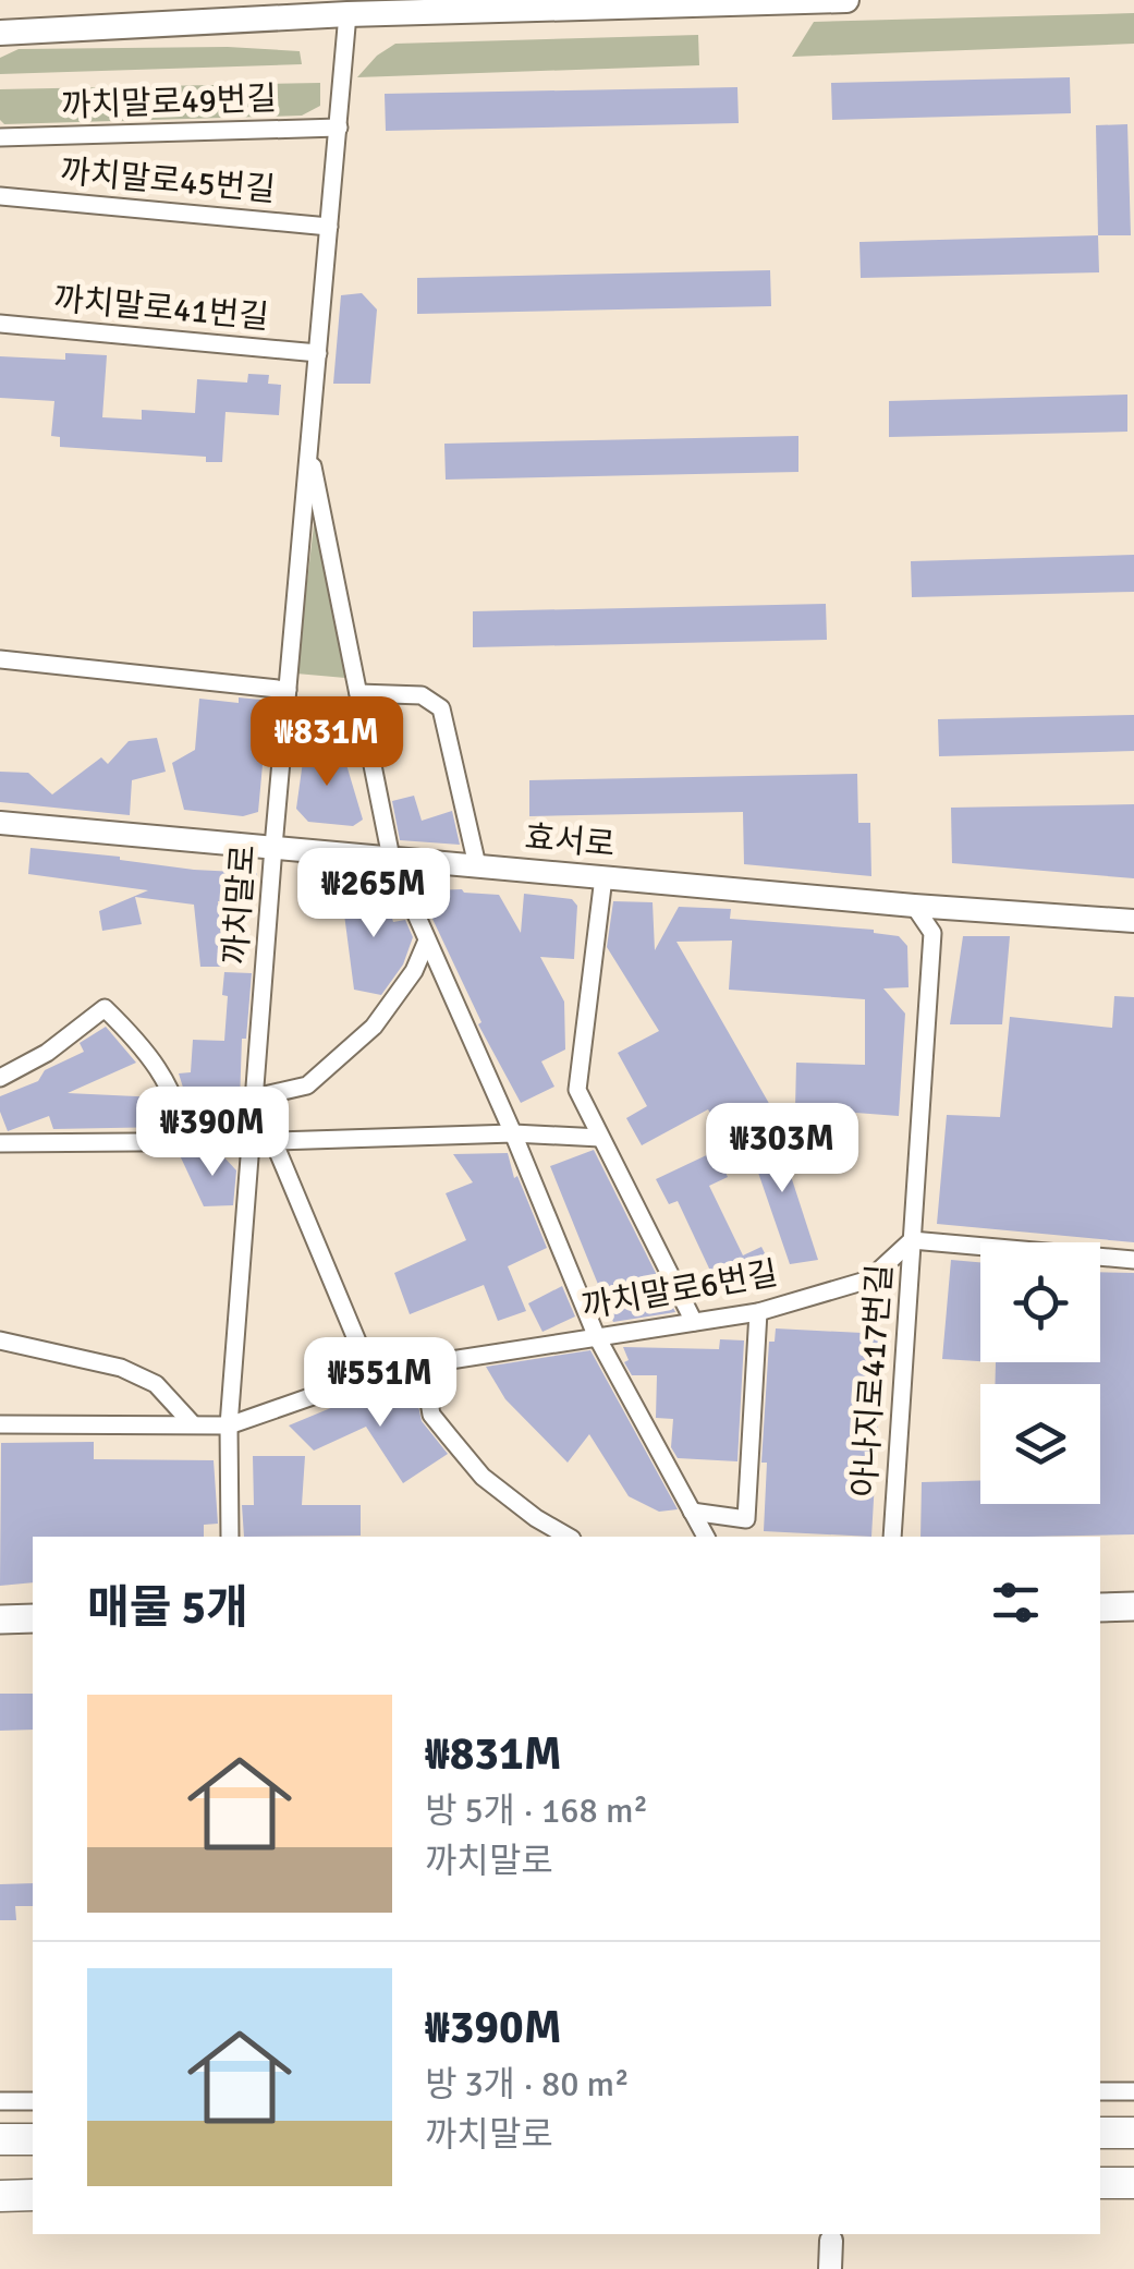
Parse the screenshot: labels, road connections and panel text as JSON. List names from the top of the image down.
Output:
{
  "streets": {
    "street": [
      "까치말로49번길",
      "까치말로45번길",
      "까치말로41번길",
      "효서로",
      "까치말로",
      "까치말로6번길",
      "아나지로417번길"
    ]
  },
  "crossings": [
    ["까치말로49번길", "까치말로"],
    ["까치말로45번길", "까치말로"],
    ["까치말로41번길", "까치말로"],
    ["효서로", "까치말로"],
    ["효서로", "아나지로417번길"],
    ["까치말로", "까치말로6번길"],
    ["까치말로6번길", "아나지로417번길"]
  ],
  "page": {
    "price": [
      "₩831M",
      "₩265M",
      "₩390M",
      "₩303M",
      "₩551M"
    ],
    "heading": "매물 5개",
    "list": [
      {
        "name": "₩831M",
        "note": "방 5개 · 168 m² · 까치말로"
      },
      {
        "name": "₩390M",
        "note": "방 3개 · 80 m² · 까치말로"
      }
    ]
  }
}
